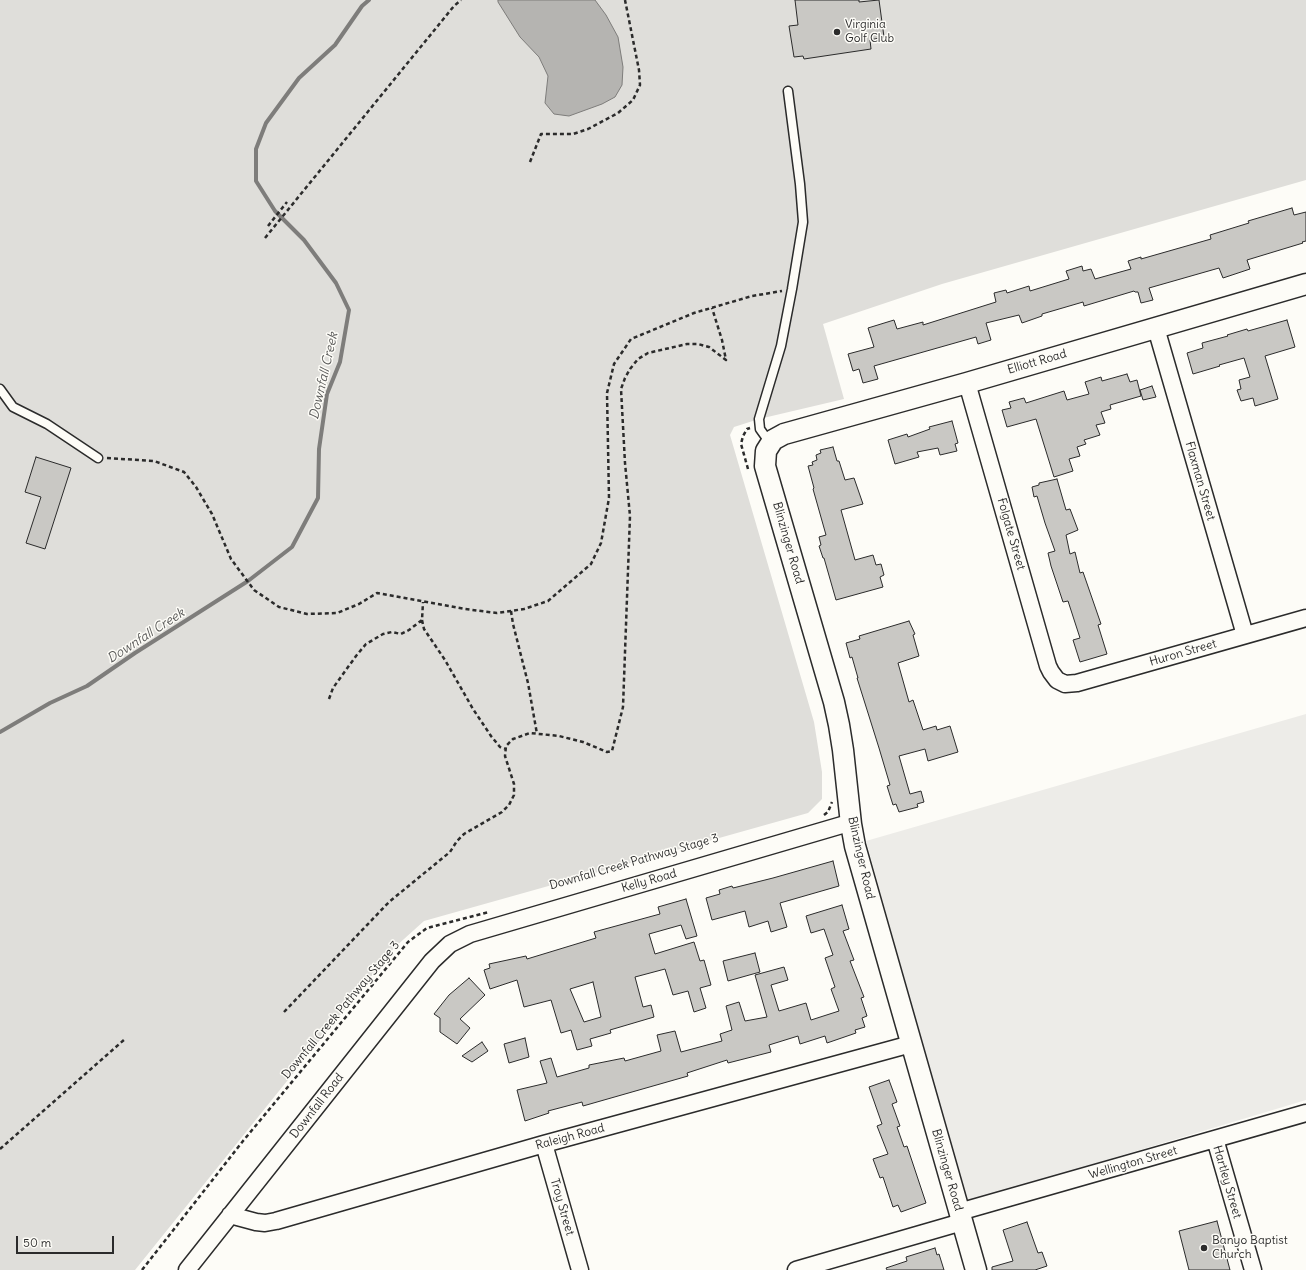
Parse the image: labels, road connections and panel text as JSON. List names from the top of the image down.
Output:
{
  "streets": {
    "street": [
      "Elliott Road",
      "Flaxman Street",
      "Folgate Street",
      "Blinzinger Road",
      "Huron Street",
      "Kelly Road",
      "Downfall Road",
      "Raleigh Road",
      "Wellington Street",
      "Hartley Street",
      "Troy Street"
    ],
    "path": ["Downfall Creek Pathway Stage 3"]
  },
  "crossings": [
    ["Elliott Road", "Flaxman Street"],
    ["Elliott Road", "Folgate Street"],
    ["Elliott Road", "Blinzinger Road"],
    ["Flaxman Street", "Huron Street"],
    ["Folgate Street", "Huron Street"],
    ["Blinzinger Road", "Kelly Road"],
    ["Blinzinger Road", "Raleigh Road"],
    ["Blinzinger Road", "Wellington Street"],
    ["Kelly Road", "Downfall Road"],
    ["Downfall Road", "Raleigh Road"],
    ["Raleigh Road", "Troy Street"],
    ["Wellington Street", "Hartley Street"]
  ],
  "water": ["Downfall Creek"],
  "places": ["Virginia Golf Club", "Banyo Baptist Church"],
  "scale_bar": "50 m"
}
